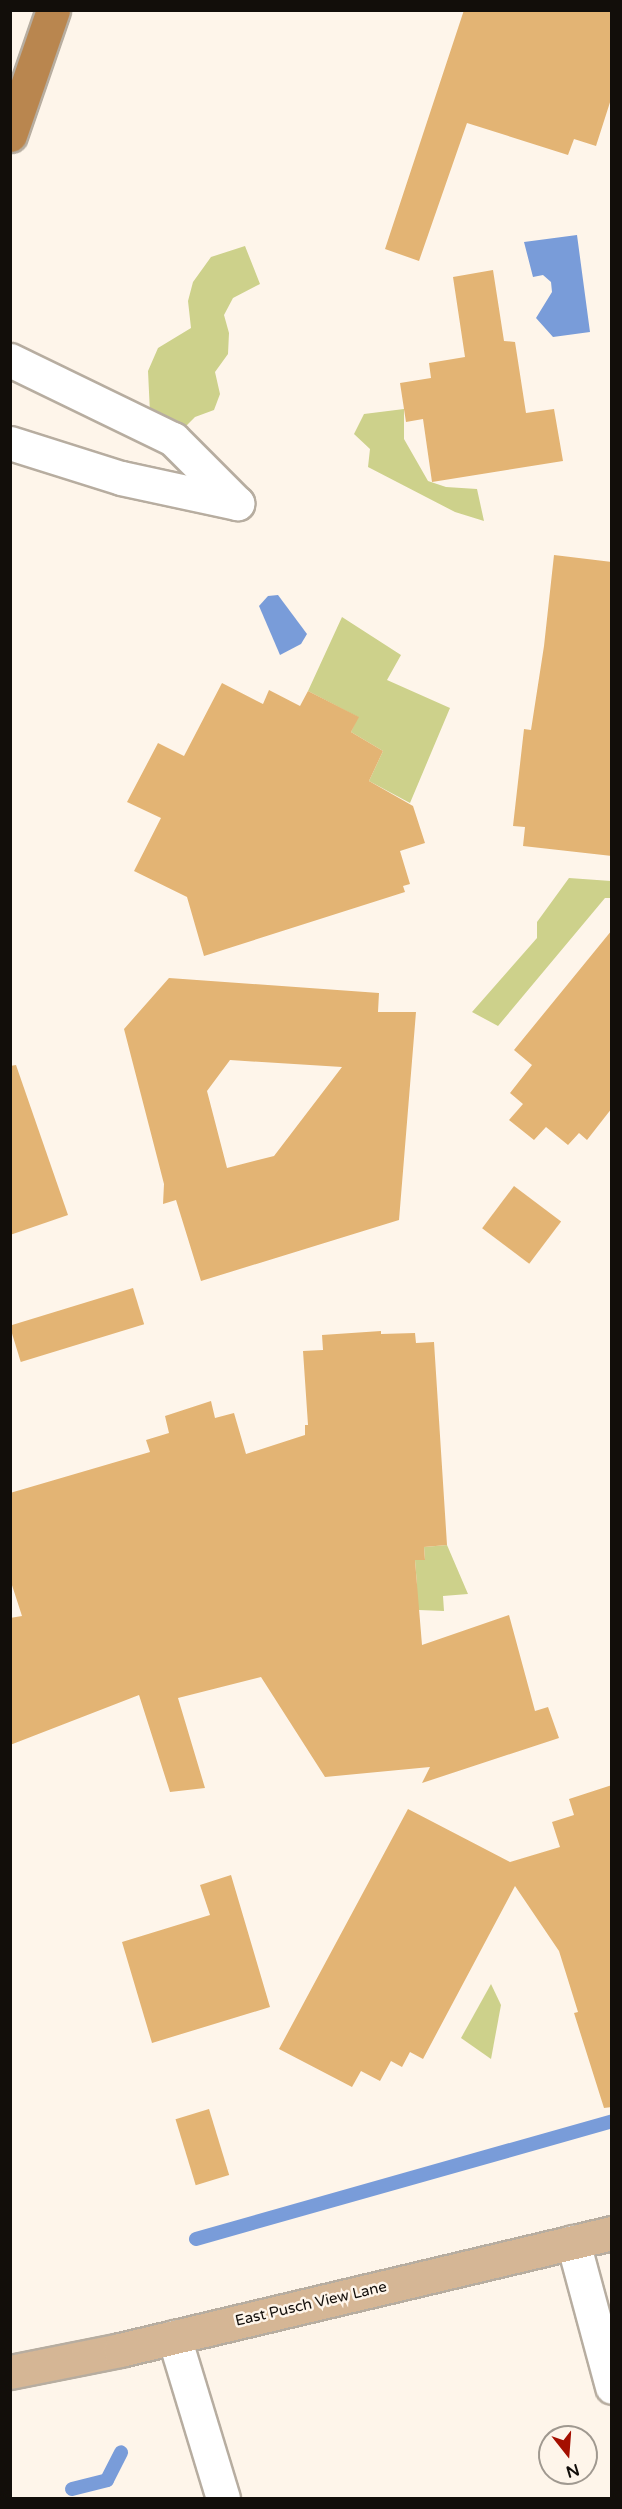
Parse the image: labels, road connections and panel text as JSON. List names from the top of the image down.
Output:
{
  "streets": {
    "main road": ["East Pusch View Lane"]
  },
  "north": "bottom"
}
